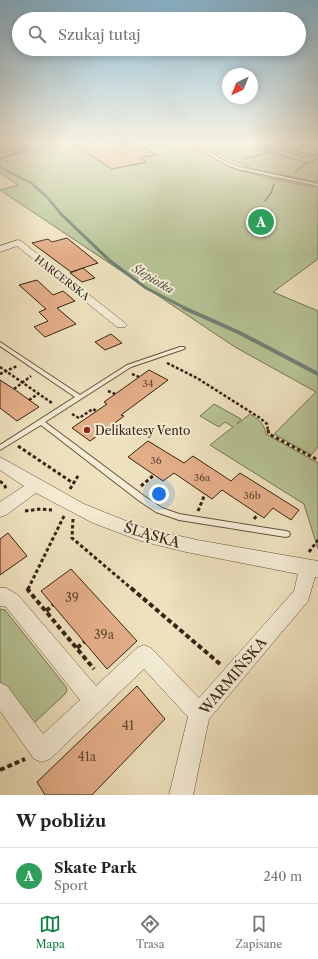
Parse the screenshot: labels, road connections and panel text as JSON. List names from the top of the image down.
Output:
{
  "streets": {
    "street": ["HARCERSKA", "ŚLĄSKA", "WARMIŃSKA"]
  },
  "crossings": [
    ["ŚLĄSKA", "WARMIŃSKA"]
  ],
  "water": ["Ślepiotka"],
  "places": ["Delikatesy Vento"],
  "house_numbers": [
    "34",
    "36",
    "36a",
    "36b",
    "39",
    "39a",
    "41",
    "41a"
  ],
  "north": "bottom left",
  "page": {
    "search": "Szukaj tutaj",
    "pins": "A",
    "heading": "W pobliżu",
    "list": [
      {
        "mark": "A",
        "name": "Skate Park",
        "note": "Sport",
        "value": "240 m"
      }
    ],
    "nav": ["Mapa", "Trasa", "Zapisane"]
  }
}
